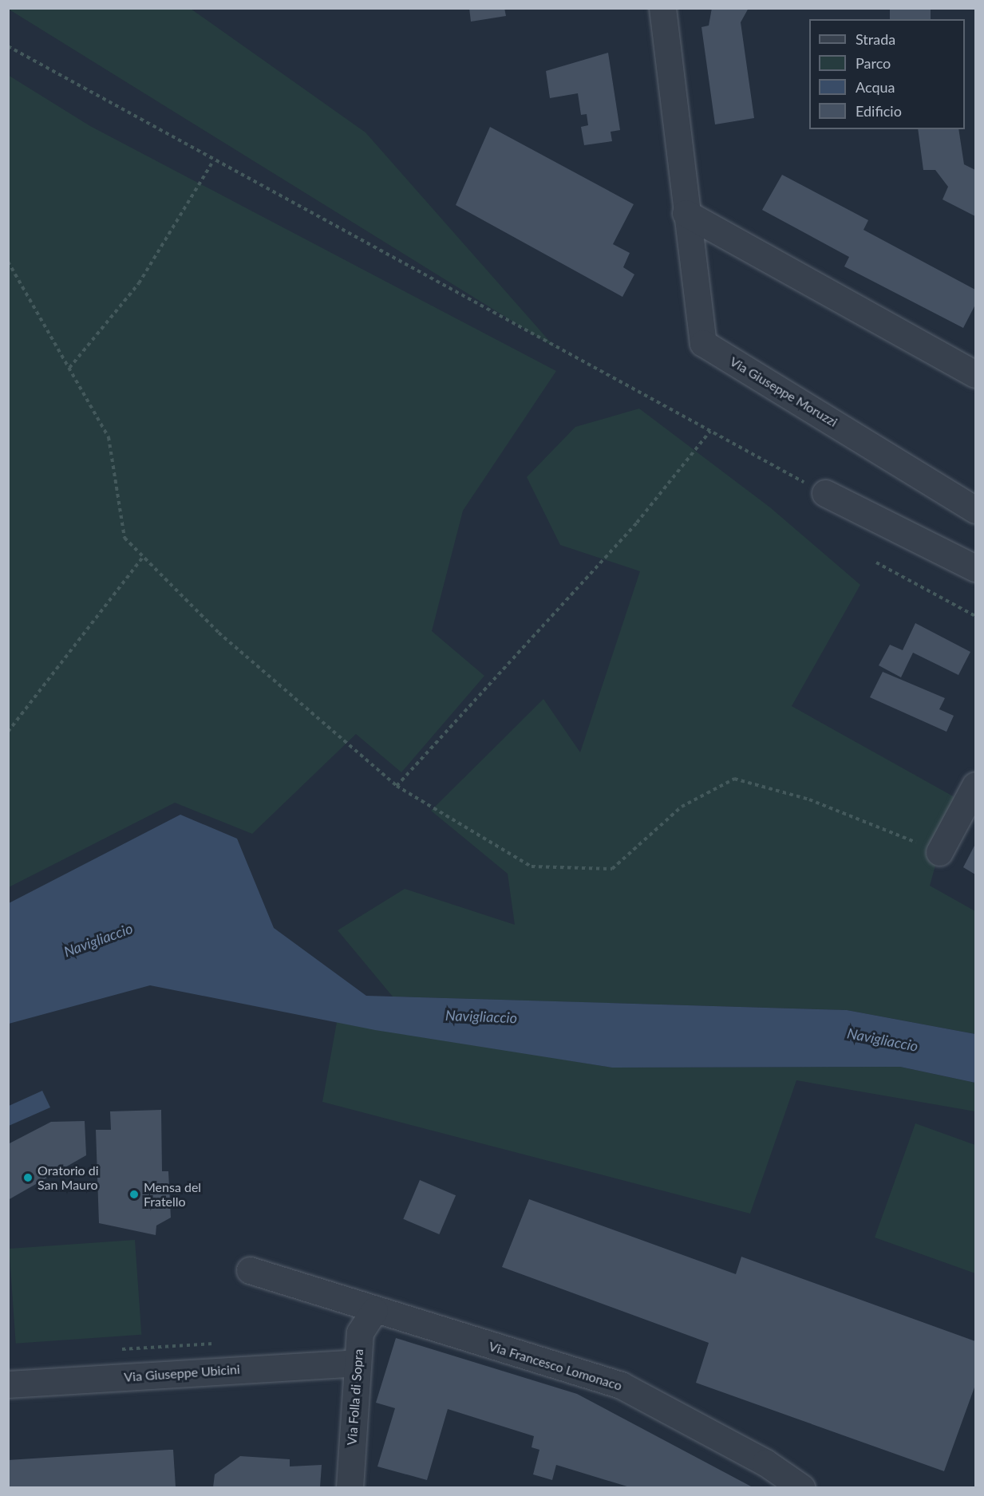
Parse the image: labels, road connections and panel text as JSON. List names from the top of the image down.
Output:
{
  "streets": {
    "street": [
      "Via Giuseppe Moruzzi",
      "Via Francesco Lomonaco",
      "Via Giuseppe Ubicini",
      "Via Folla di Sopra"
    ]
  },
  "crossings": [
    ["Via Francesco Lomonaco", "Via Folla di Sopra"],
    ["Via Giuseppe Ubicini", "Via Folla di Sopra"]
  ],
  "water": ["Navigliaccio"],
  "places": ["Oratorio di San Mauro", "Mensa del Fratello"],
  "legend": [
    "Strada",
    "Parco",
    "Acqua",
    "Edificio"
  ]
}
